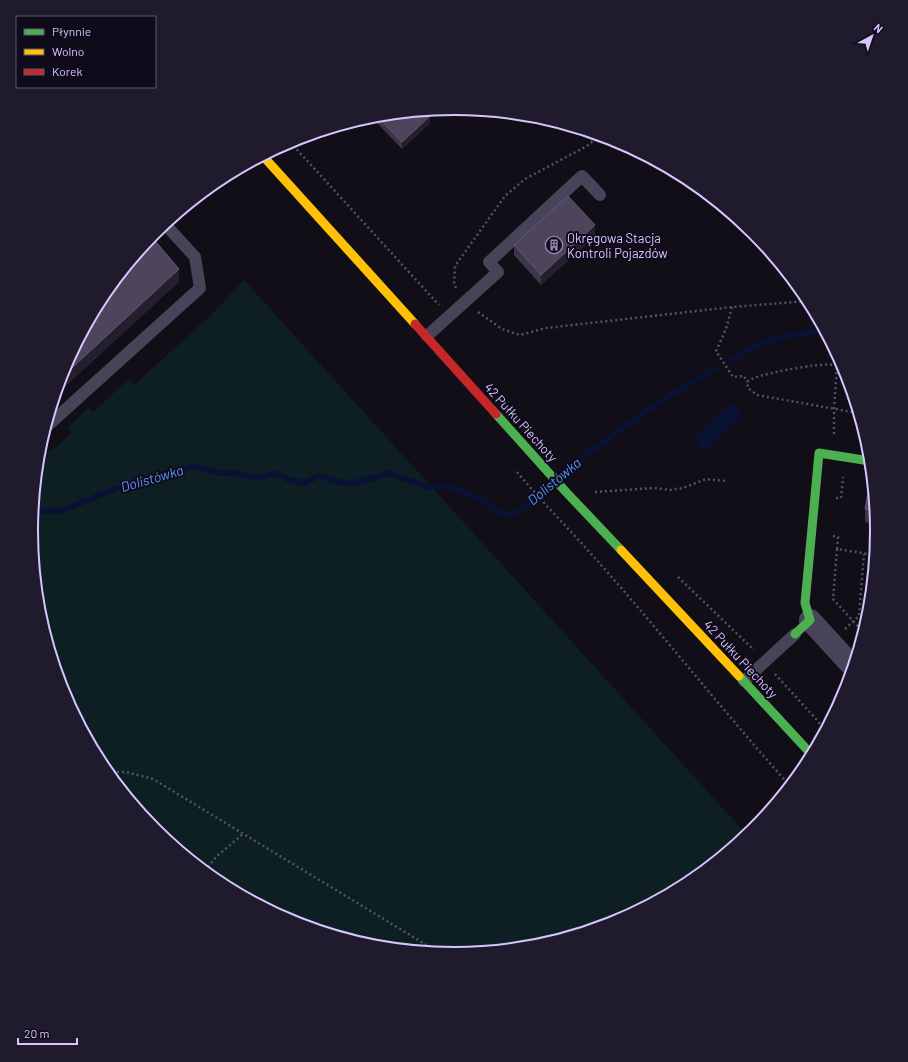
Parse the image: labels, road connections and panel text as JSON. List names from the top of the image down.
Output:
{
  "streets": {
    "street": ["42 Pułku Piechoty"]
  },
  "water": ["Dolistówka"],
  "places": {
    "building": ["Okręgowa Stacja Kontroli Pojazdów"]
  },
  "legend": ["Płynnie", "Wolno", "Korek"],
  "scale_bar": "20 m",
  "north": "top right"
}
